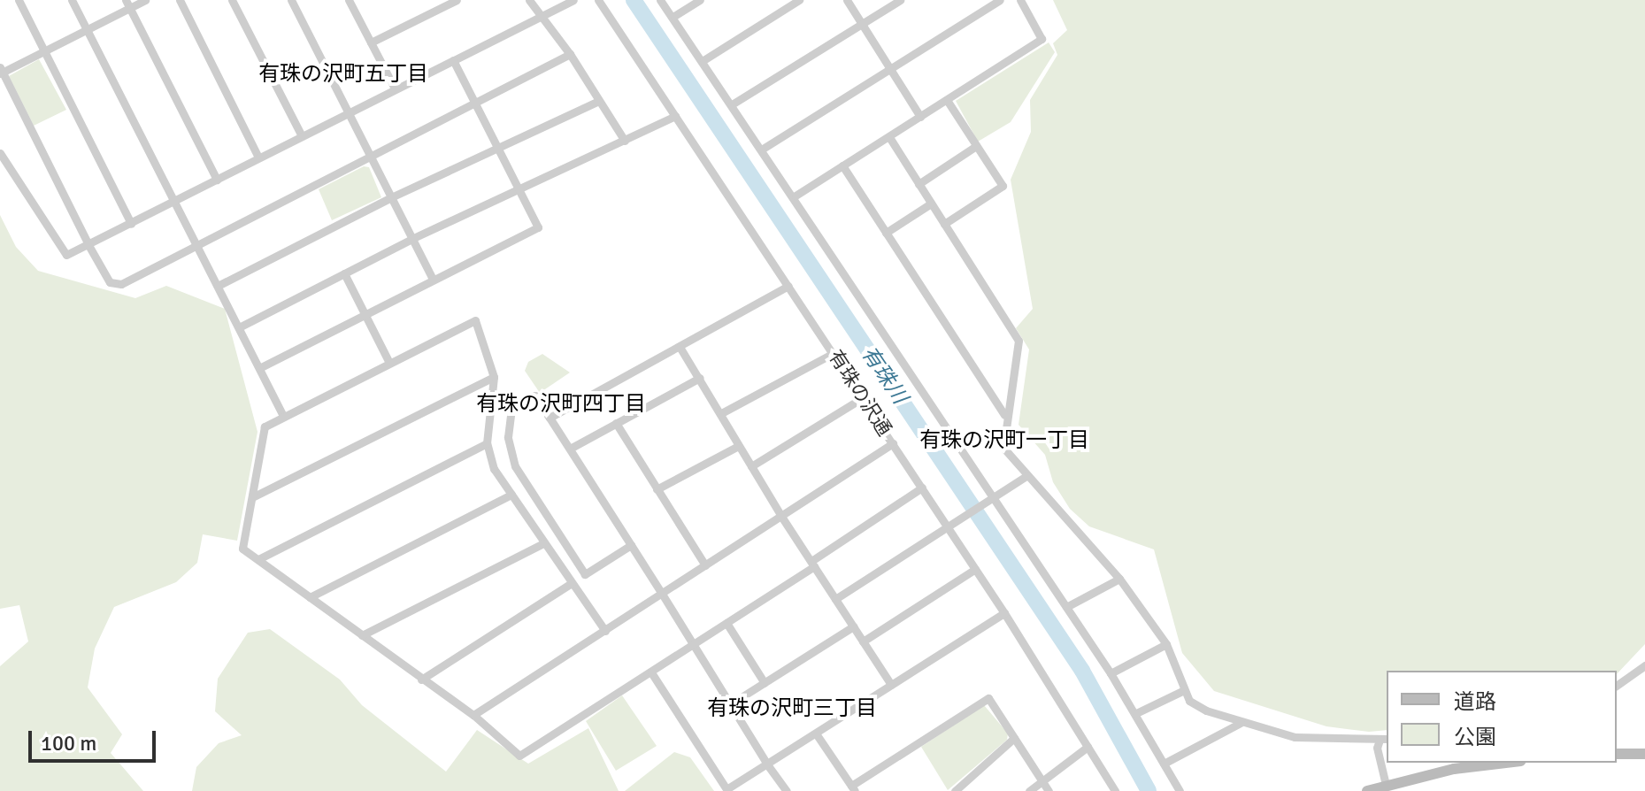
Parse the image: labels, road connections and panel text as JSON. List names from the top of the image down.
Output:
{
  "streets": {
    "street": ["有珠の沢通"]
  },
  "districts": [
    "有珠の沢町五丁目",
    "有珠の沢町四丁目",
    "有珠の沢町一丁目",
    "有珠の沢町三丁目"
  ],
  "water": ["有珠川"],
  "legend": ["道路", "公園"],
  "scale_bar": "100 m"
}
